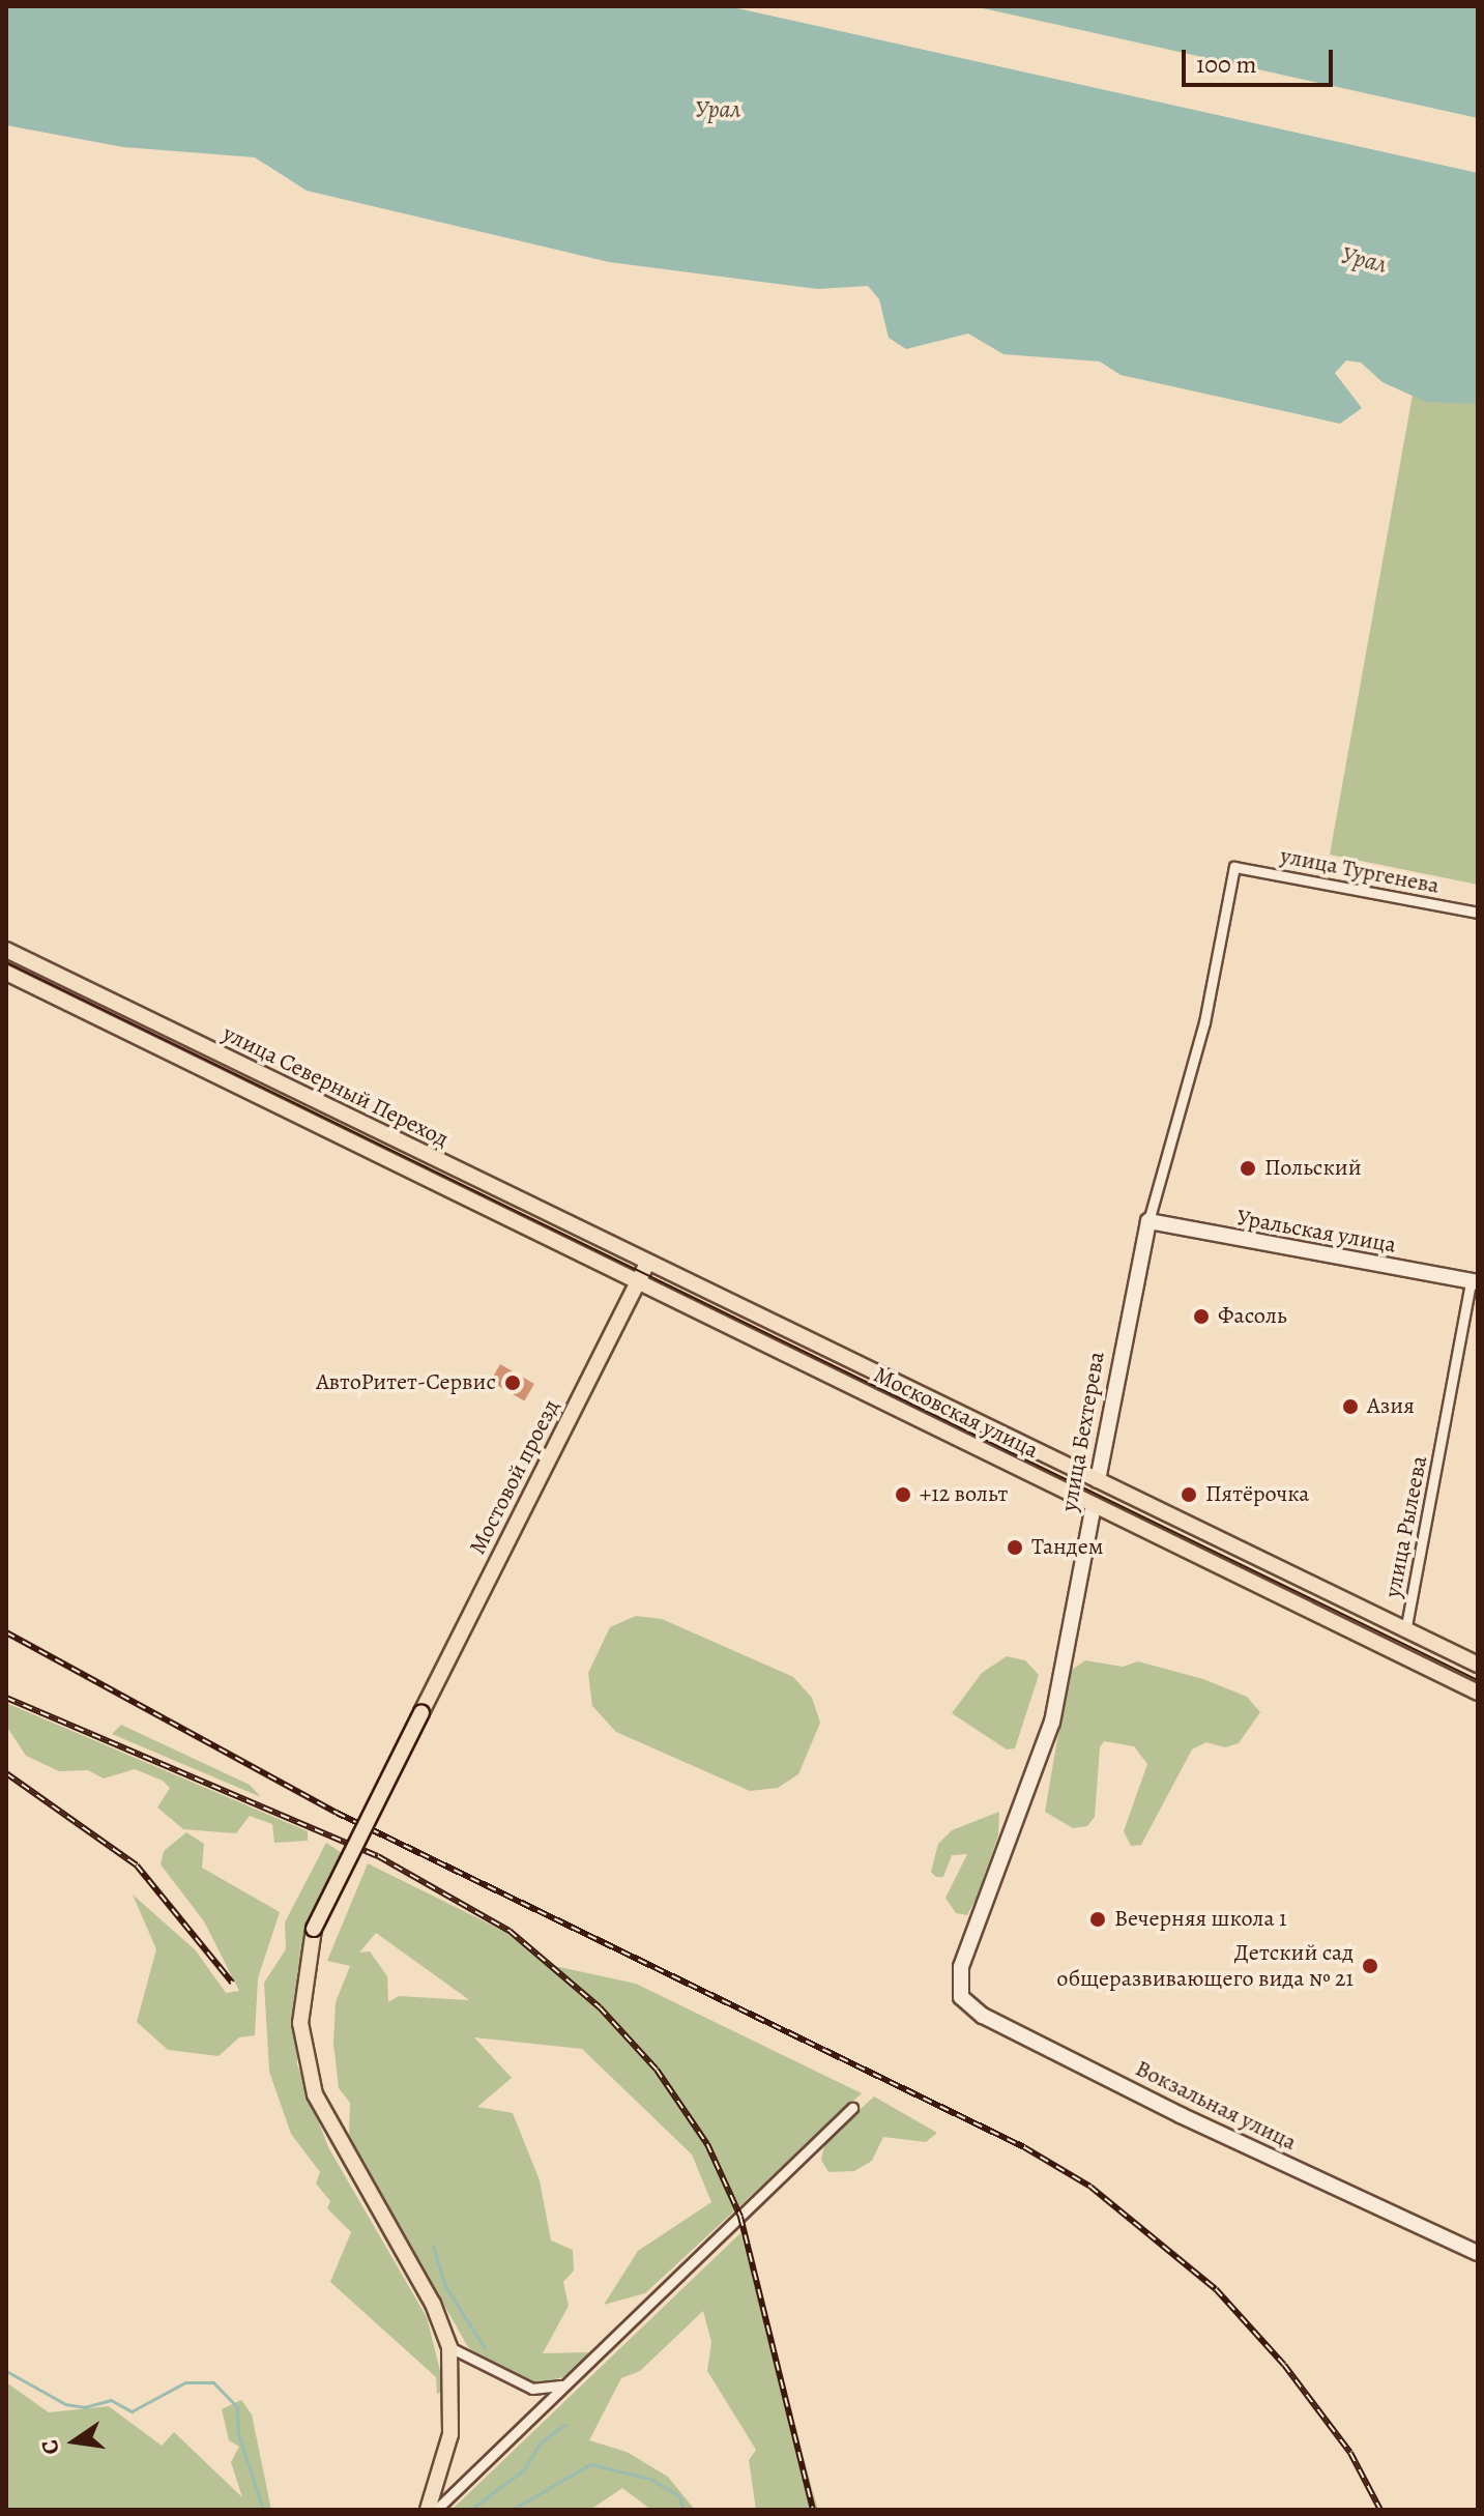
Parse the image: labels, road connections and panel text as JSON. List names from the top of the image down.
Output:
{
  "streets": {
    "main road": [
      "улица Северный Переход",
      "Московская улица",
      "улица Бехтерева",
      "Мостовой проезд"
    ],
    "street": [
      "улица Тургенева",
      "Уральская улица",
      "улица Рылеева",
      "Вокзальная улица"
    ]
  },
  "crossings": [
    ["улица Тургенева", "улица Бехтерева"],
    ["улица Северный Переход", "Московская улица"],
    ["улица Северный Переход", "Мостовой проезд"],
    ["Уральская улица", "улица Бехтерева"],
    ["Уральская улица", "улица Рылеева"],
    ["Московская улица", "улица Бехтерева"],
    ["Московская улица", "Мостовой проезд"],
    ["Московская улица", "улица Рылеева"],
    ["улица Бехтерева", "Вокзальная улица"]
  ],
  "water": ["Урал"],
  "places": [
    "Польский",
    "Фасоль",
    "АвтоРитет-Сервис",
    "Азия",
    "+12 вольт",
    "Пятёрочка",
    "Тандем",
    "Вечерняя школа 1",
    "Детский сад общеразвивающего вида № 21"
  ],
  "scale_bar": "100 m",
  "north": "left"
}
